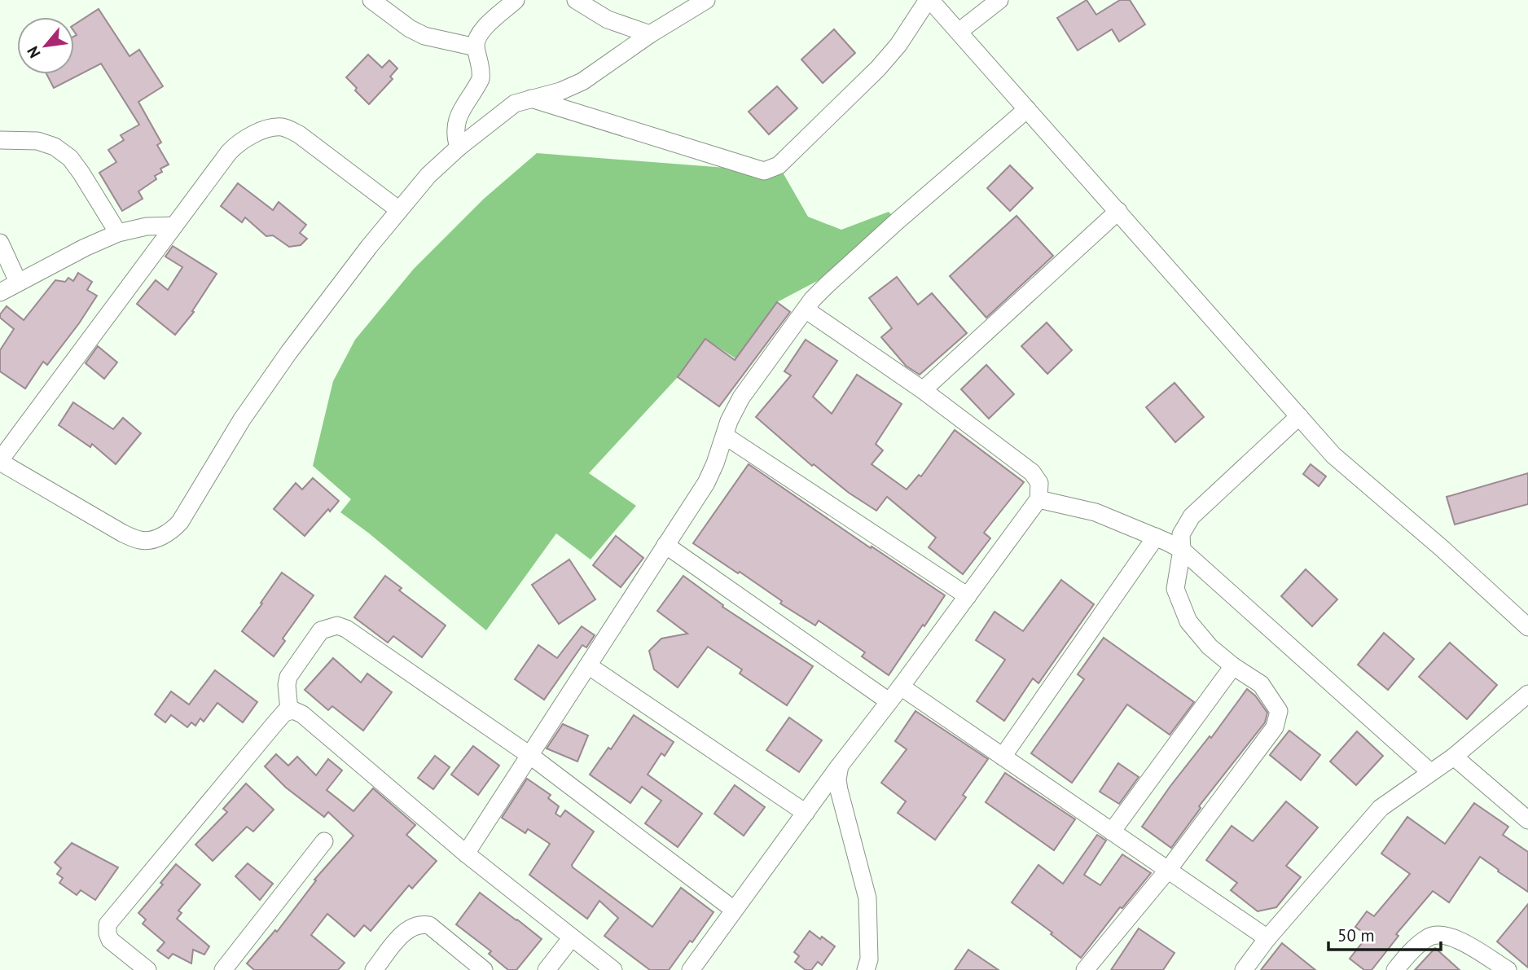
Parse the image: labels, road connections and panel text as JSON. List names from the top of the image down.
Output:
{
  "scale_bar": "50 m",
  "north": "bottom left"
}
